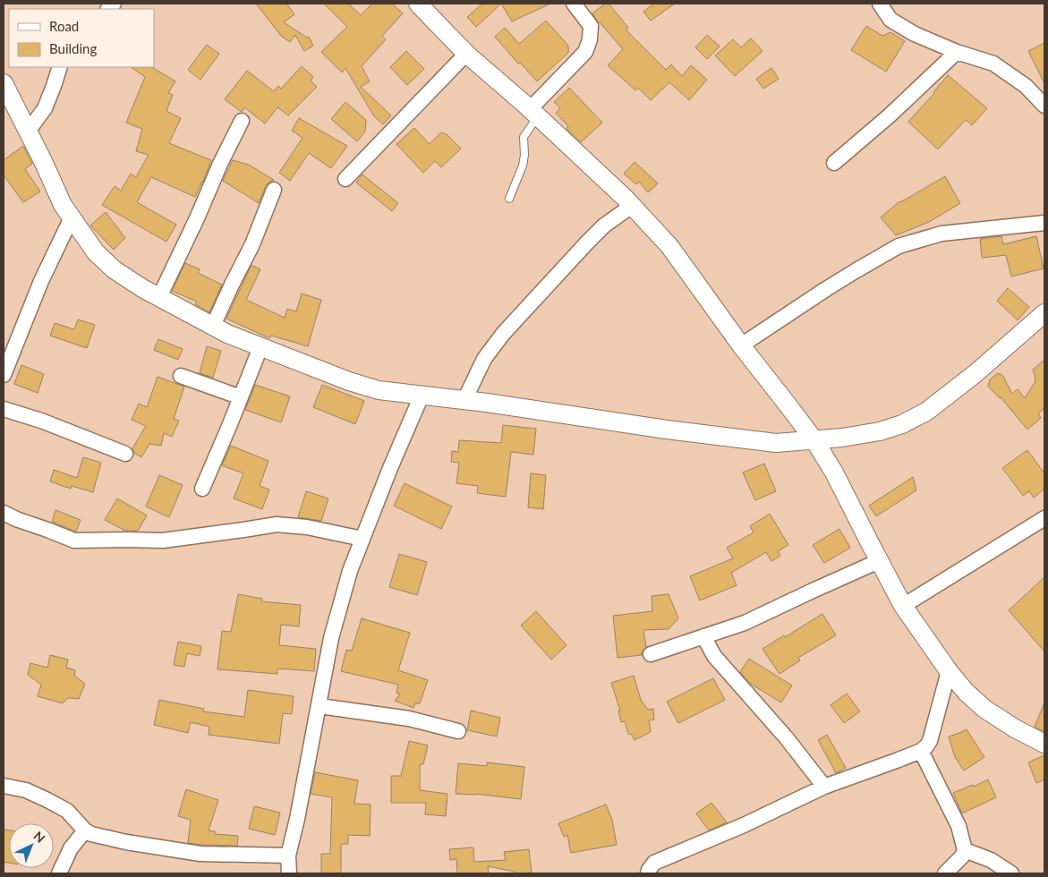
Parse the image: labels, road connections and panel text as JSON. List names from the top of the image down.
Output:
{
  "legend": ["Road", "Building"],
  "north": "top right"
}
